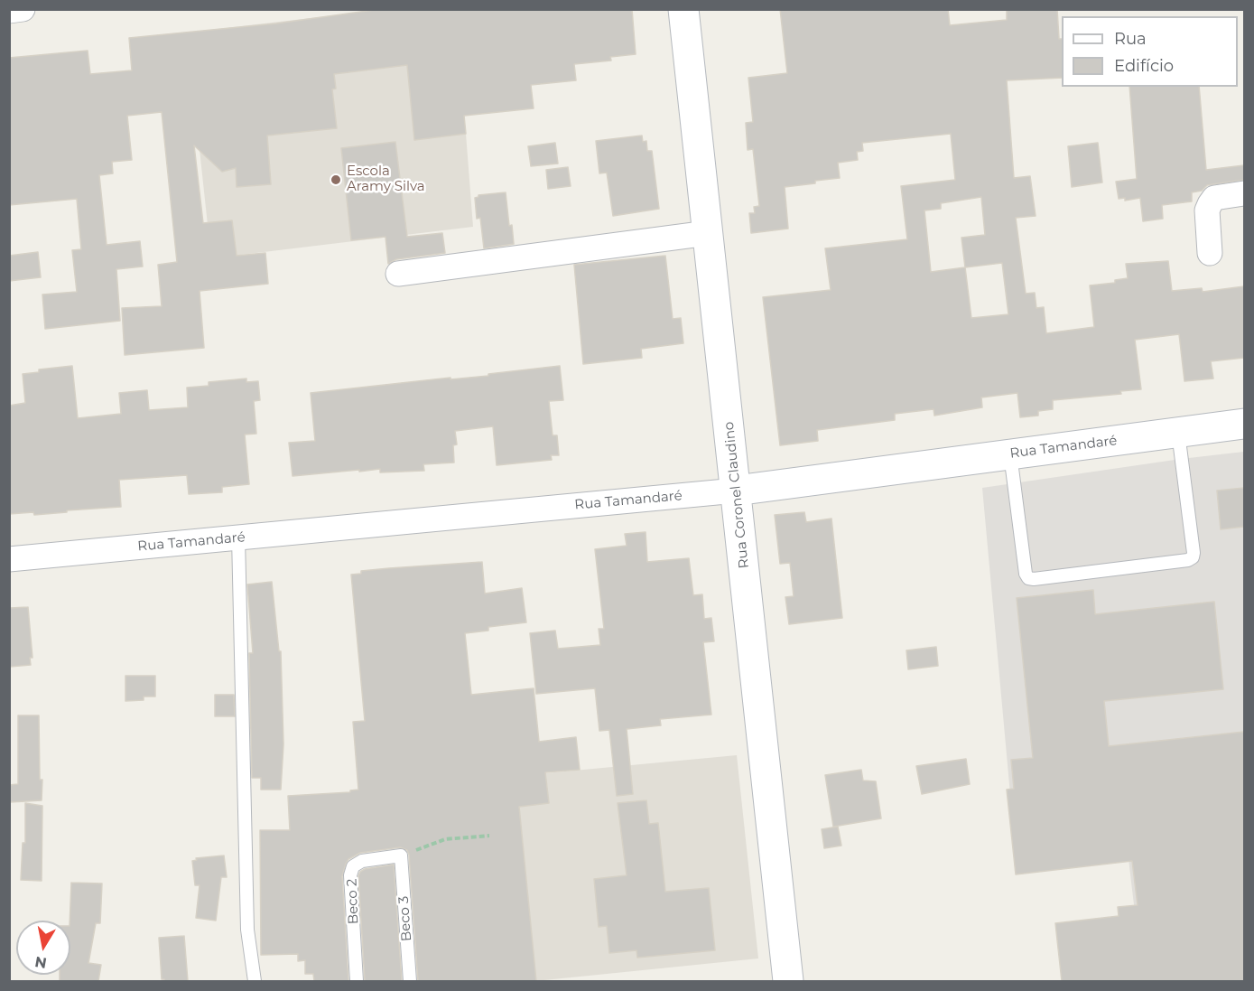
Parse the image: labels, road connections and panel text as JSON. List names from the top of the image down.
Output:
{
  "streets": {
    "street": ["Rua Tamandaré", "Rua Coronel Claudino"],
    "lane": ["Beco 2", "Beco 3"]
  },
  "crossings": [
    ["Rua Tamandaré", "Rua Coronel Claudino"],
    ["Beco 2", "Beco 3"]
  ],
  "places": ["Escola Aramy Silva"],
  "legend": ["Rua", "Edifício"],
  "north": "bottom"
}
